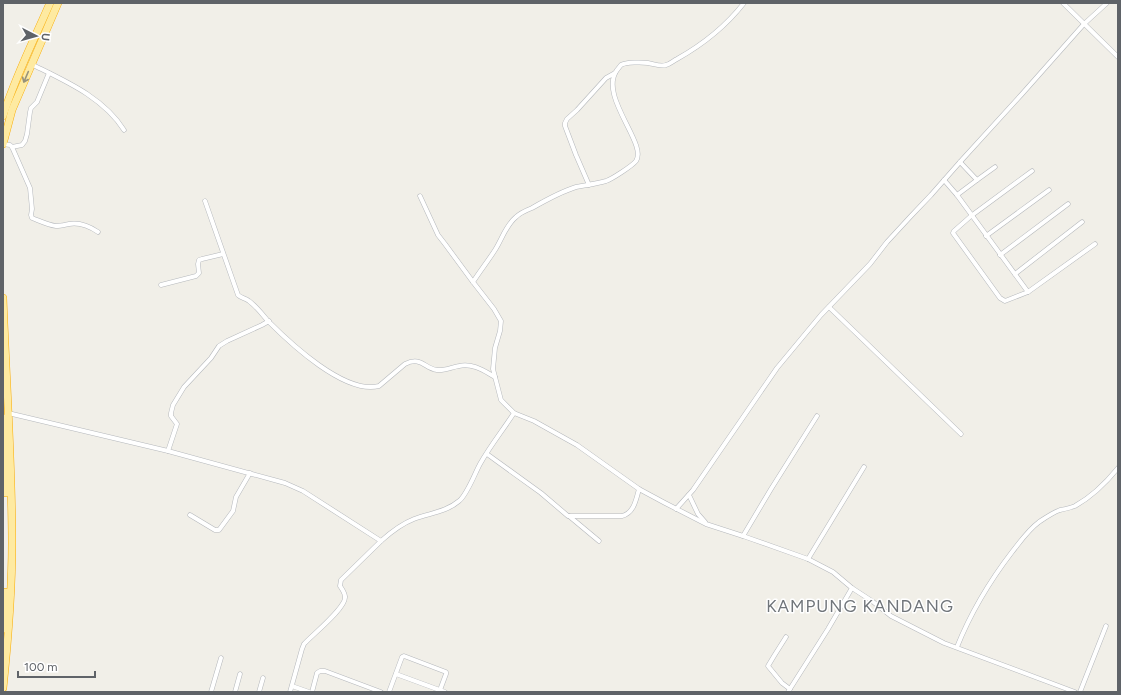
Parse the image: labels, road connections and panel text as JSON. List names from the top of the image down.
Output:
{
  "districts": ["KAMPUNG KANDANG"],
  "scale_bar": "100 m",
  "north": "right"
}
